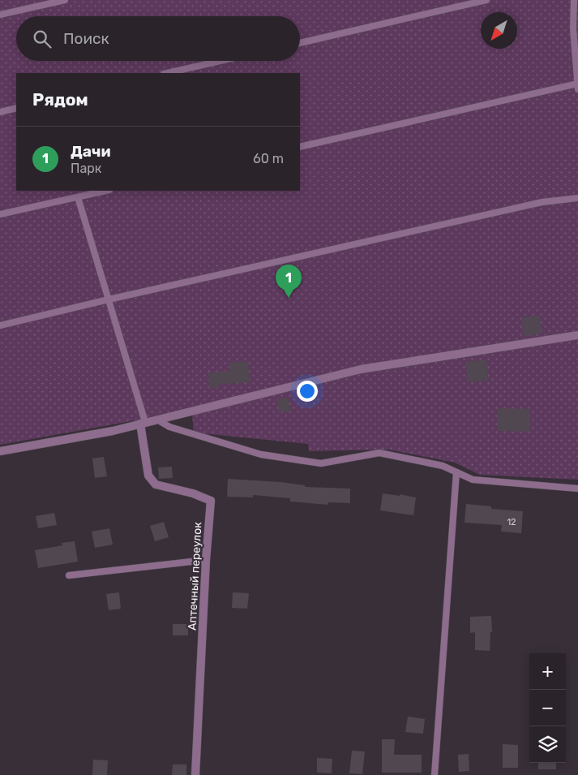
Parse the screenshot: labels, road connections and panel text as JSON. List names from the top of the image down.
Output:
{
  "streets": {
    "street": ["Аптечный переулок"]
  },
  "house_numbers": ["12"],
  "north": "bottom left",
  "page": {
    "search": "Поиск",
    "heading": "Рядом",
    "list": [
      {
        "mark": "1",
        "name": "Дачи",
        "note": "Парк",
        "value": "60 m"
      }
    ],
    "pins": "1",
    "map_buttons": ["+", "−"]
  }
}
